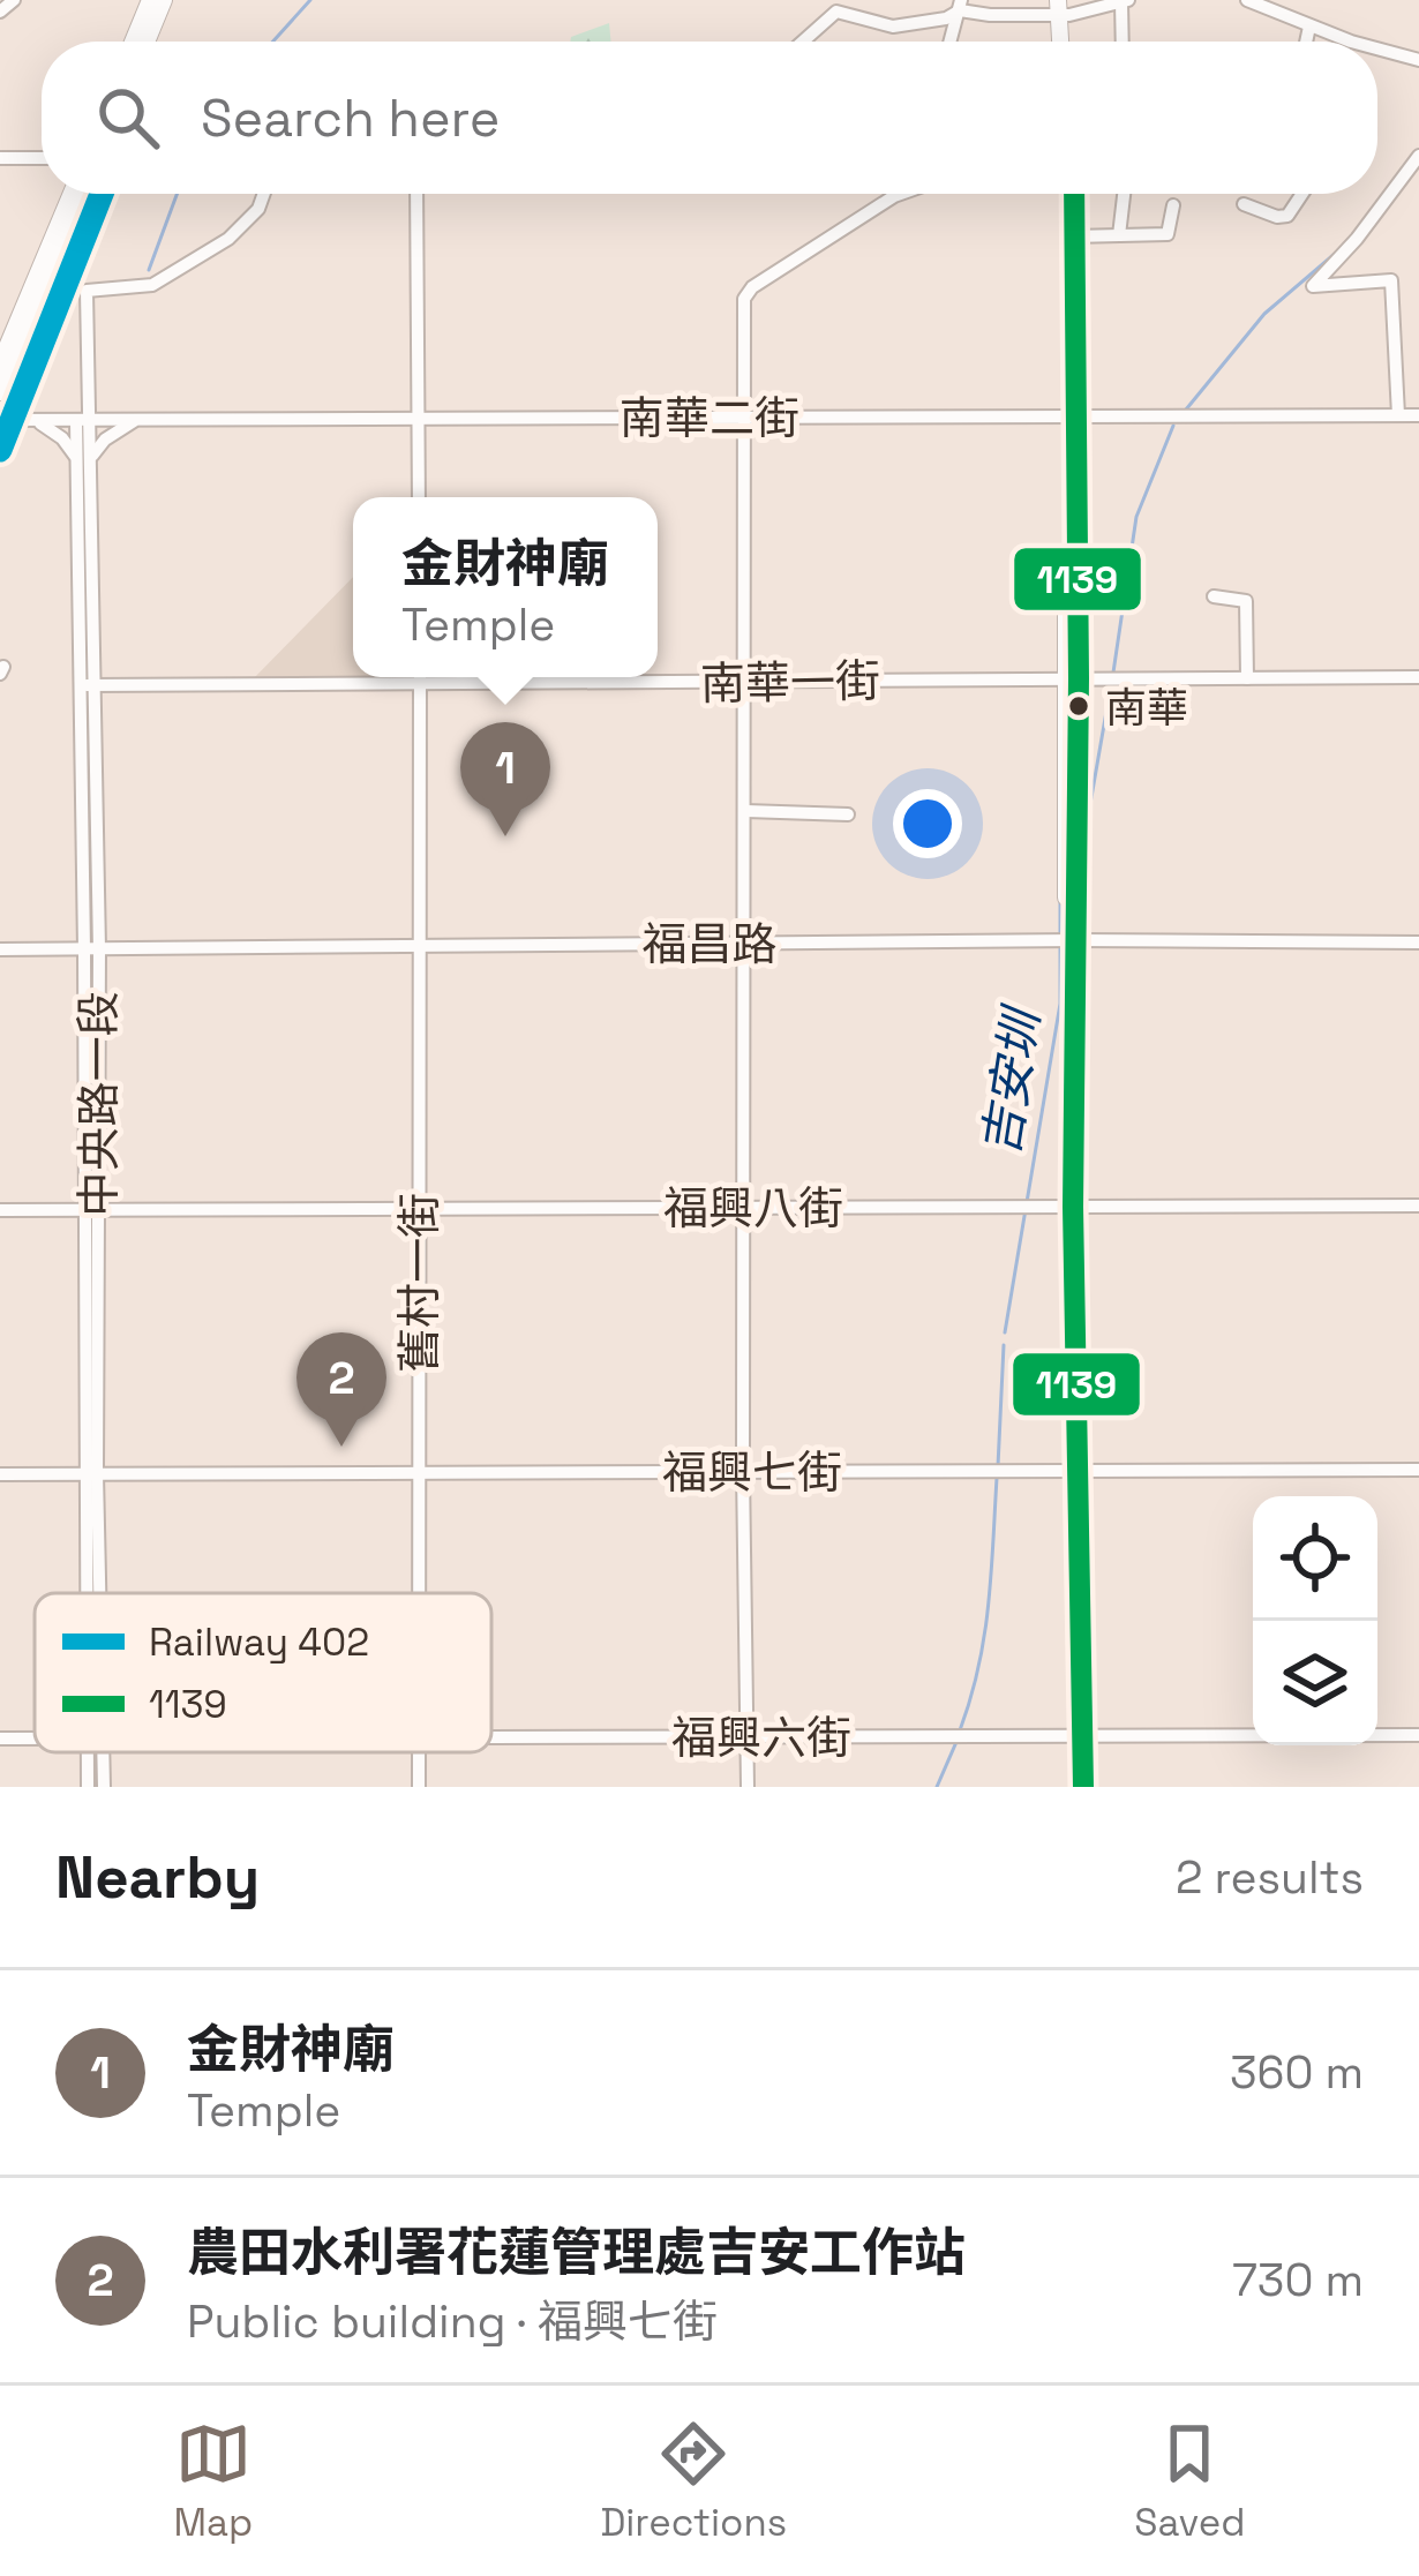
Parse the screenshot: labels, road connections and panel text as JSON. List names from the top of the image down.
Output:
{
  "streets": {
    "street": [
      "南華二街",
      "南華一街",
      "福昌路",
      "中央路一段",
      "福興八街",
      "舊村一街",
      "福興七街",
      "福興六街"
    ]
  },
  "crossings": [
    ["南華二街", "中央路一段"],
    ["南華一街", "中央路一段"],
    ["南華一街", "舊村一街"],
    ["福昌路", "中央路一段"],
    ["福昌路", "舊村一街"],
    ["中央路一段", "福興八街"],
    ["中央路一段", "福興七街"],
    ["福興八街", "舊村一街"],
    ["舊村一街", "福興七街"]
  ],
  "water": ["吉安圳"],
  "places": ["南華"],
  "lines": ["rail line 402", "transit line 1139"],
  "legend": ["Railway 402", "1139"],
  "page": {
    "search": "Search here",
    "popup": ["金財神廟", "Temple"],
    "pins": ["1", "2"],
    "heading": ["Nearby", "2 results"],
    "list": [
      {
        "mark": "1",
        "name": "金財神廟",
        "note": "Temple",
        "value": "360 m"
      },
      {
        "mark": "2",
        "name": "農田水利署花蓮管理處吉安工作站",
        "note": "Public building · 福興七街",
        "value": "730 m"
      }
    ],
    "nav": ["Map", "Directions", "Saved"]
  }
}
